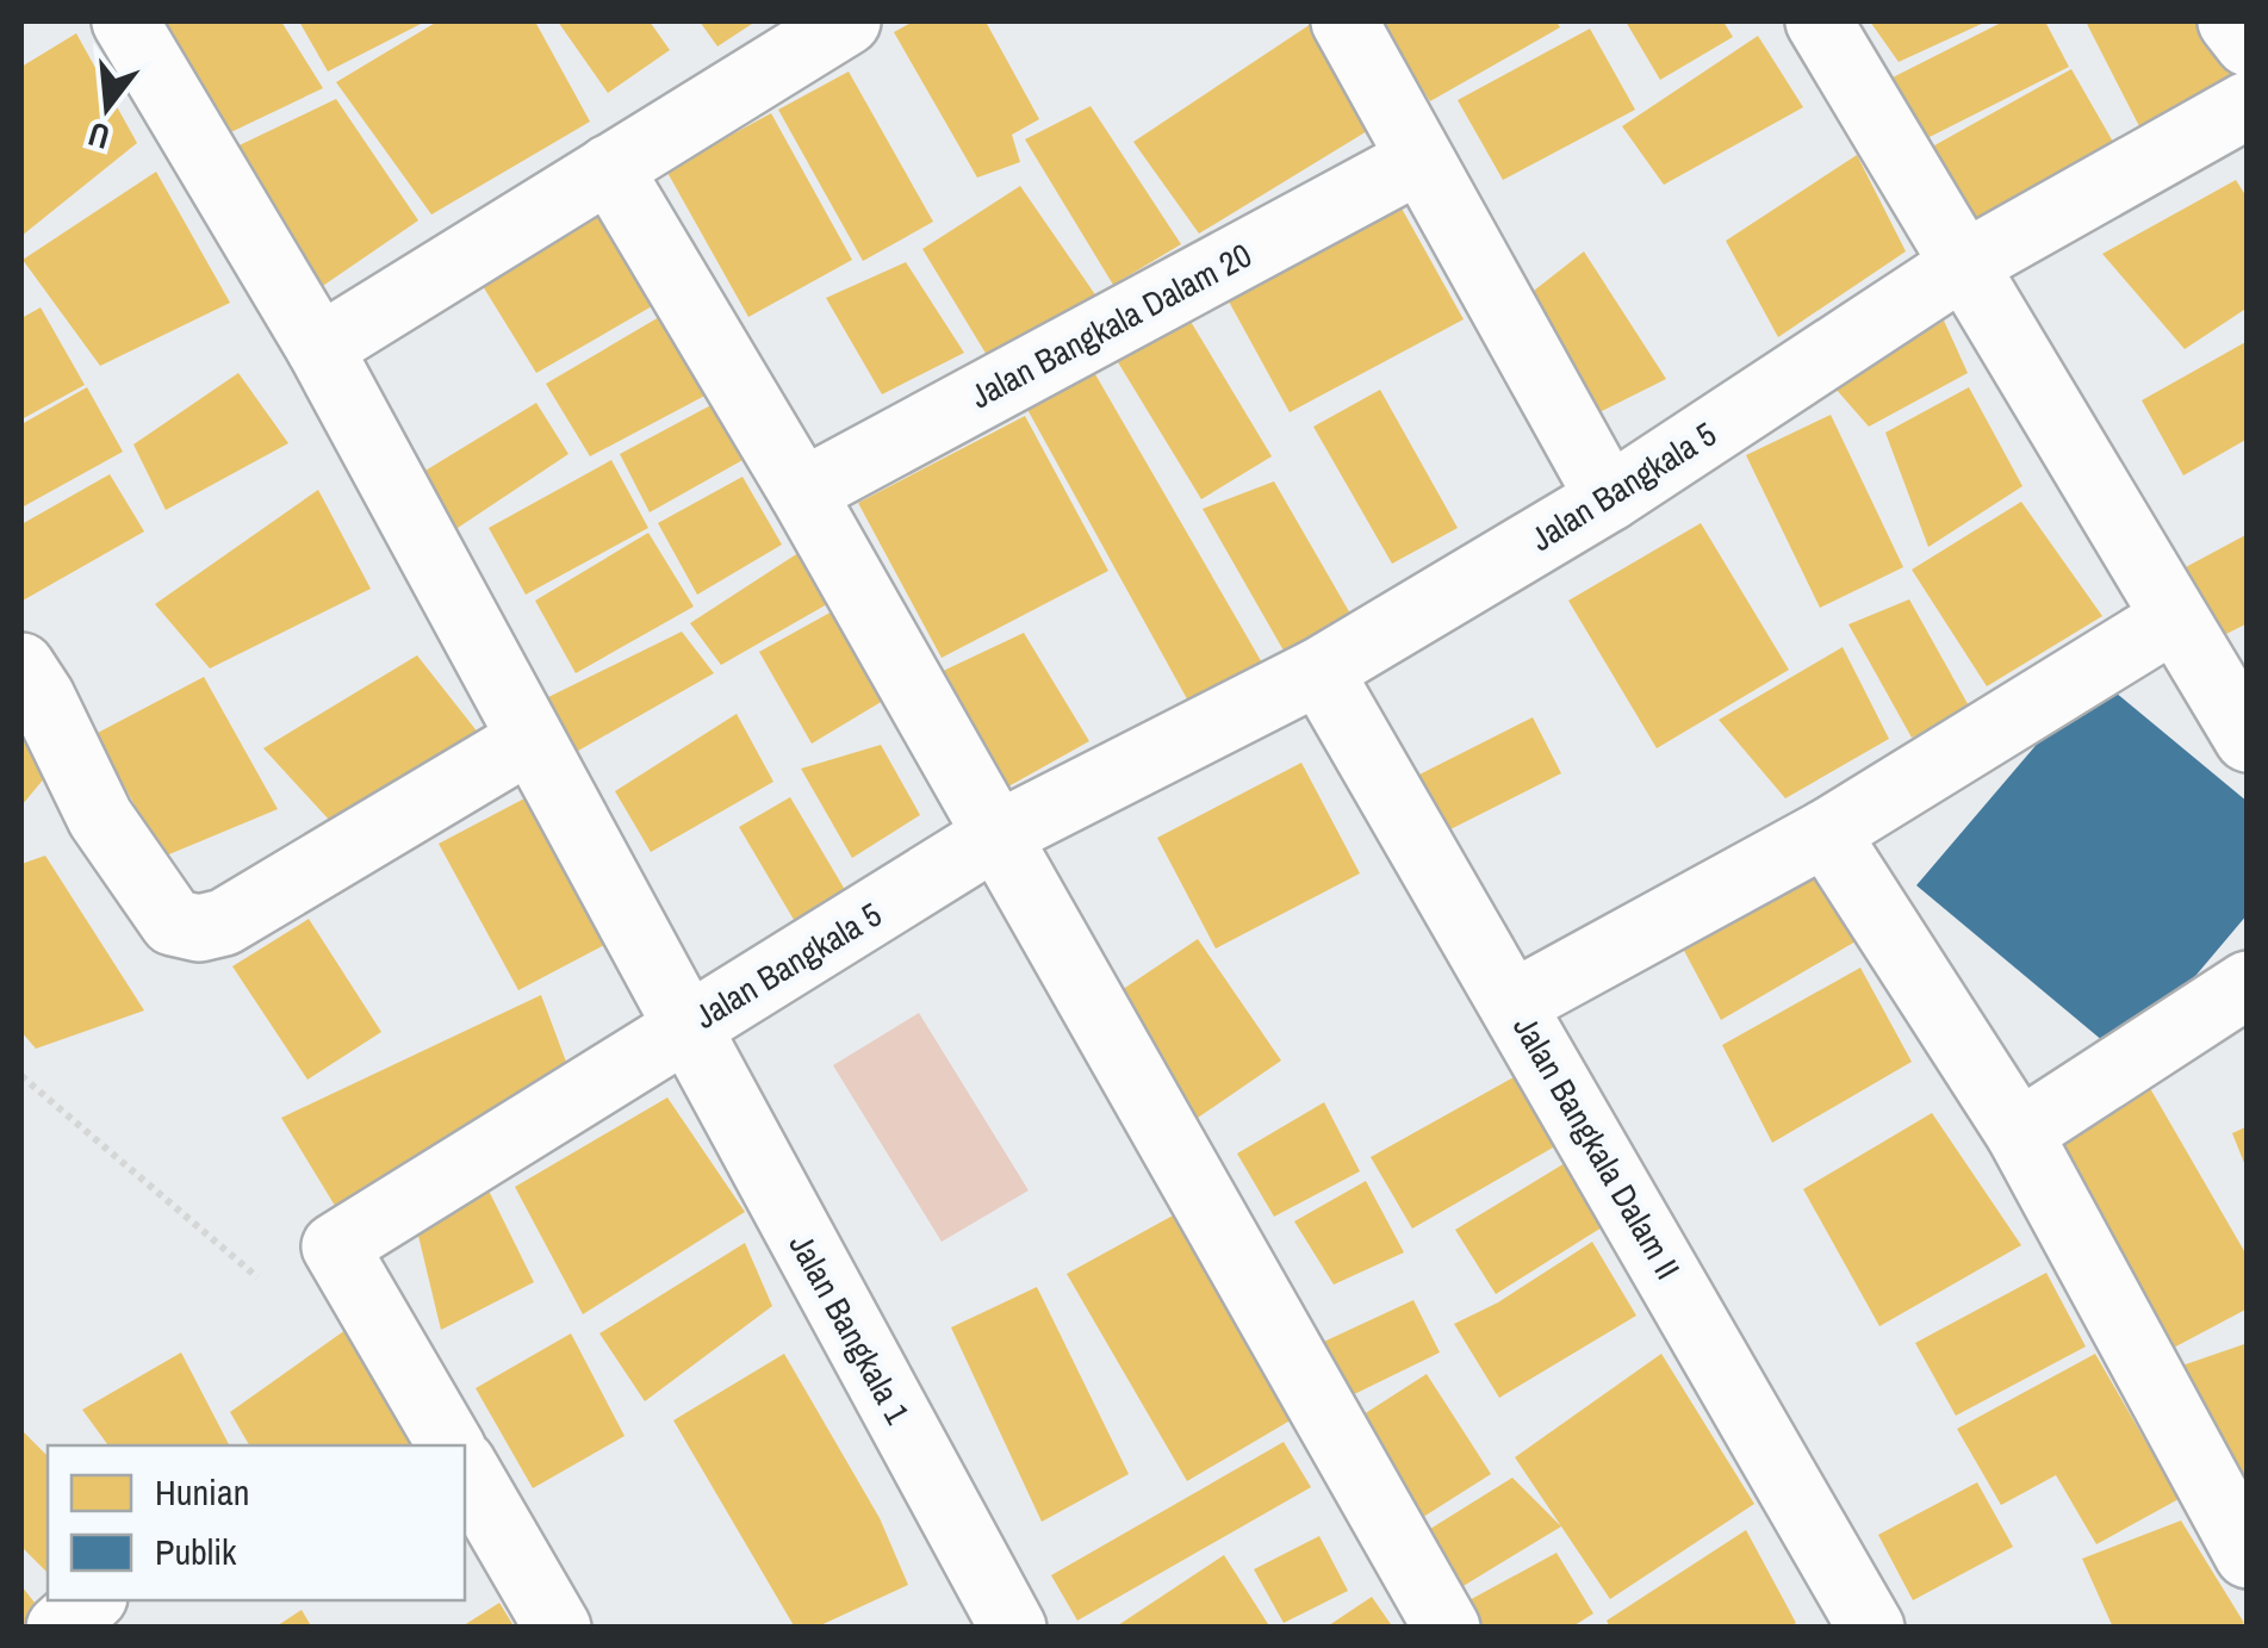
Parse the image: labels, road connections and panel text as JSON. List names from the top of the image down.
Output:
{
  "streets": {
    "street": [
      "Jalan Bangkala Dalam 20",
      "Jalan Bangkala 5",
      "Jalan Bangkala Dalam II",
      "Jalan Bangkala 1"
    ]
  },
  "crossings": [
    ["Jalan Bangkala 5", "Jalan Bangkala Dalam II"],
    ["Jalan Bangkala 5", "Jalan Bangkala 1"]
  ],
  "legend": ["Hunian", "Publik"],
  "north": "bottom"
}
